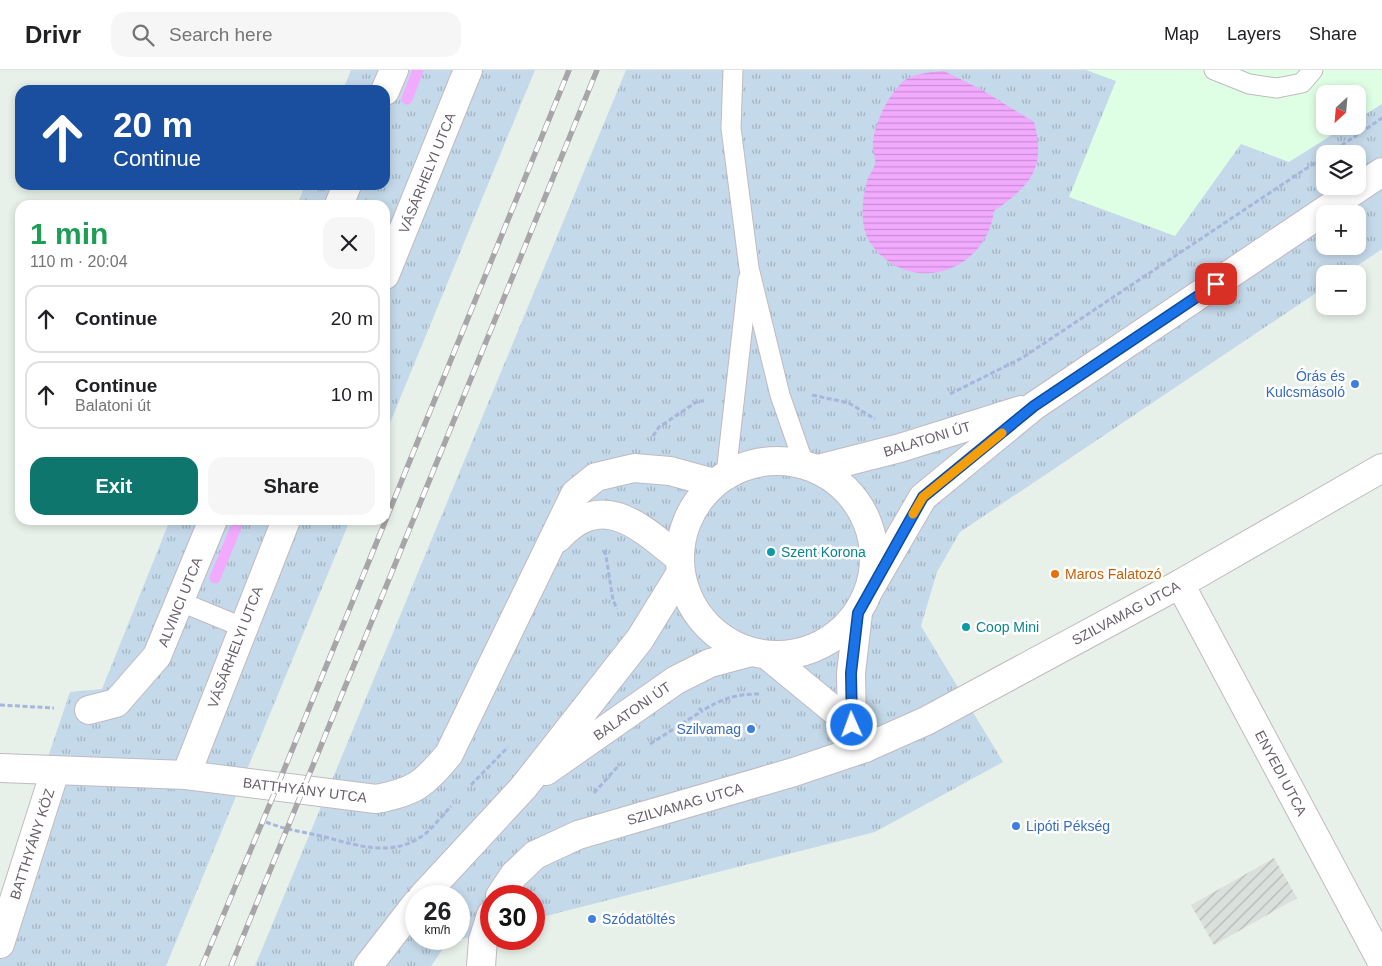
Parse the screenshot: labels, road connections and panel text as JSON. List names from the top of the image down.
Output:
{
  "streets": {
    "street": [
      "VÁSÁRHELYI UTCA",
      "BALATONI ÚT",
      "ALVINCI UTCA",
      "SZILVAMAG UTCA",
      "ENYEDI UTCA",
      "BATTHYÁNY UTCA",
      "BATTHYÁNY KÖZ"
    ]
  },
  "crossings": [
    ["VÁSÁRHELYI UTCA", "BATTHYÁNY UTCA"],
    ["SZILVAMAG UTCA", "ENYEDI UTCA"],
    ["BATTHYÁNY UTCA", "BATTHYÁNY KÖZ"]
  ],
  "places": [
    "Órás és Kulcsmásoló",
    "Szent Korona",
    "Maros Falatozó",
    "Coop Mini",
    "Szilvamag",
    "Lipóti Pékség",
    "Szódatöltés"
  ],
  "north": "bottom left",
  "page": {
    "header": "Drivr",
    "search": "Search here",
    "nav": ["Map", "Layers", "Share"],
    "map_buttons": ["+", "−"],
    "turn": ["20 m", "Continue"],
    "heading": ["1 min", "110 m · 20:04"],
    "list": [
      {
        "name": "Continue",
        "value": "20 m"
      },
      {
        "name": "Continue",
        "note": "Balatoni út",
        "value": "10 m"
      }
    ],
    "buttons": ["Exit", "Share"],
    "speed": "26 km/h",
    "limit": "30"
  }
}
